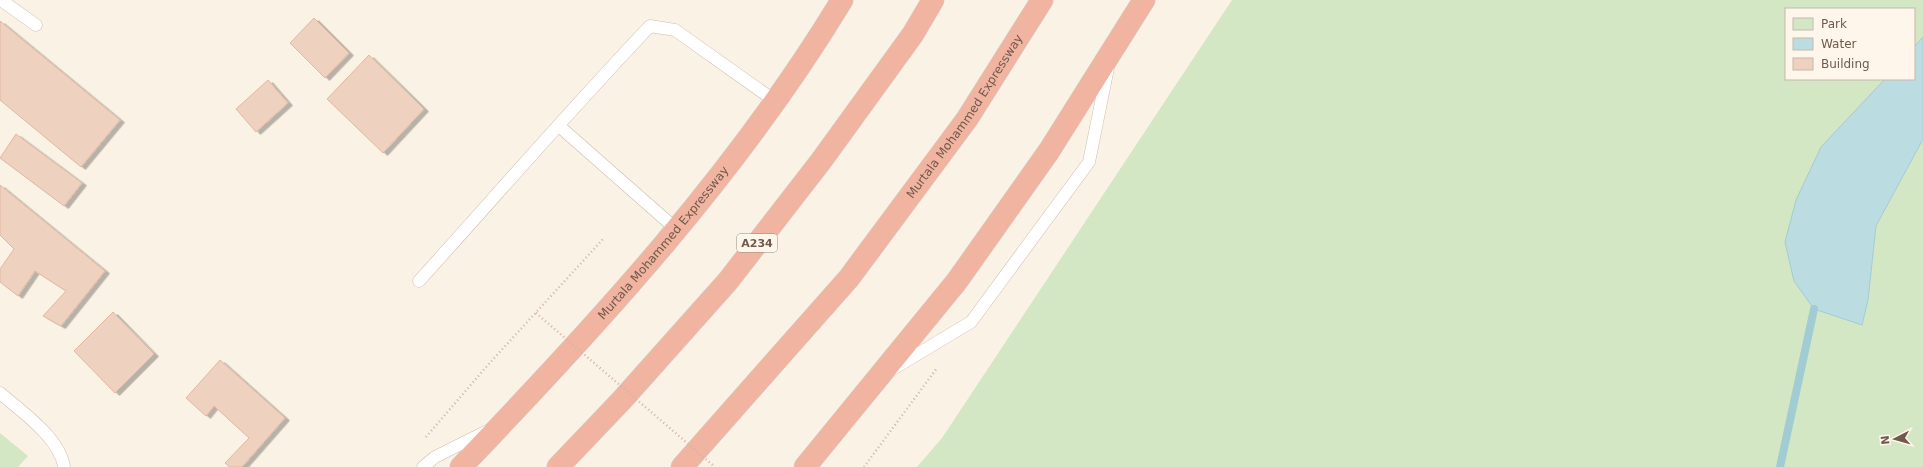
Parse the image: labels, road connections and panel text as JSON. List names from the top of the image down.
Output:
{
  "streets": {
    "highway": ["Murtala Mohammed Expressway", "A234"]
  },
  "legend": ["Park", "Water", "Building"],
  "north": "left"
}
